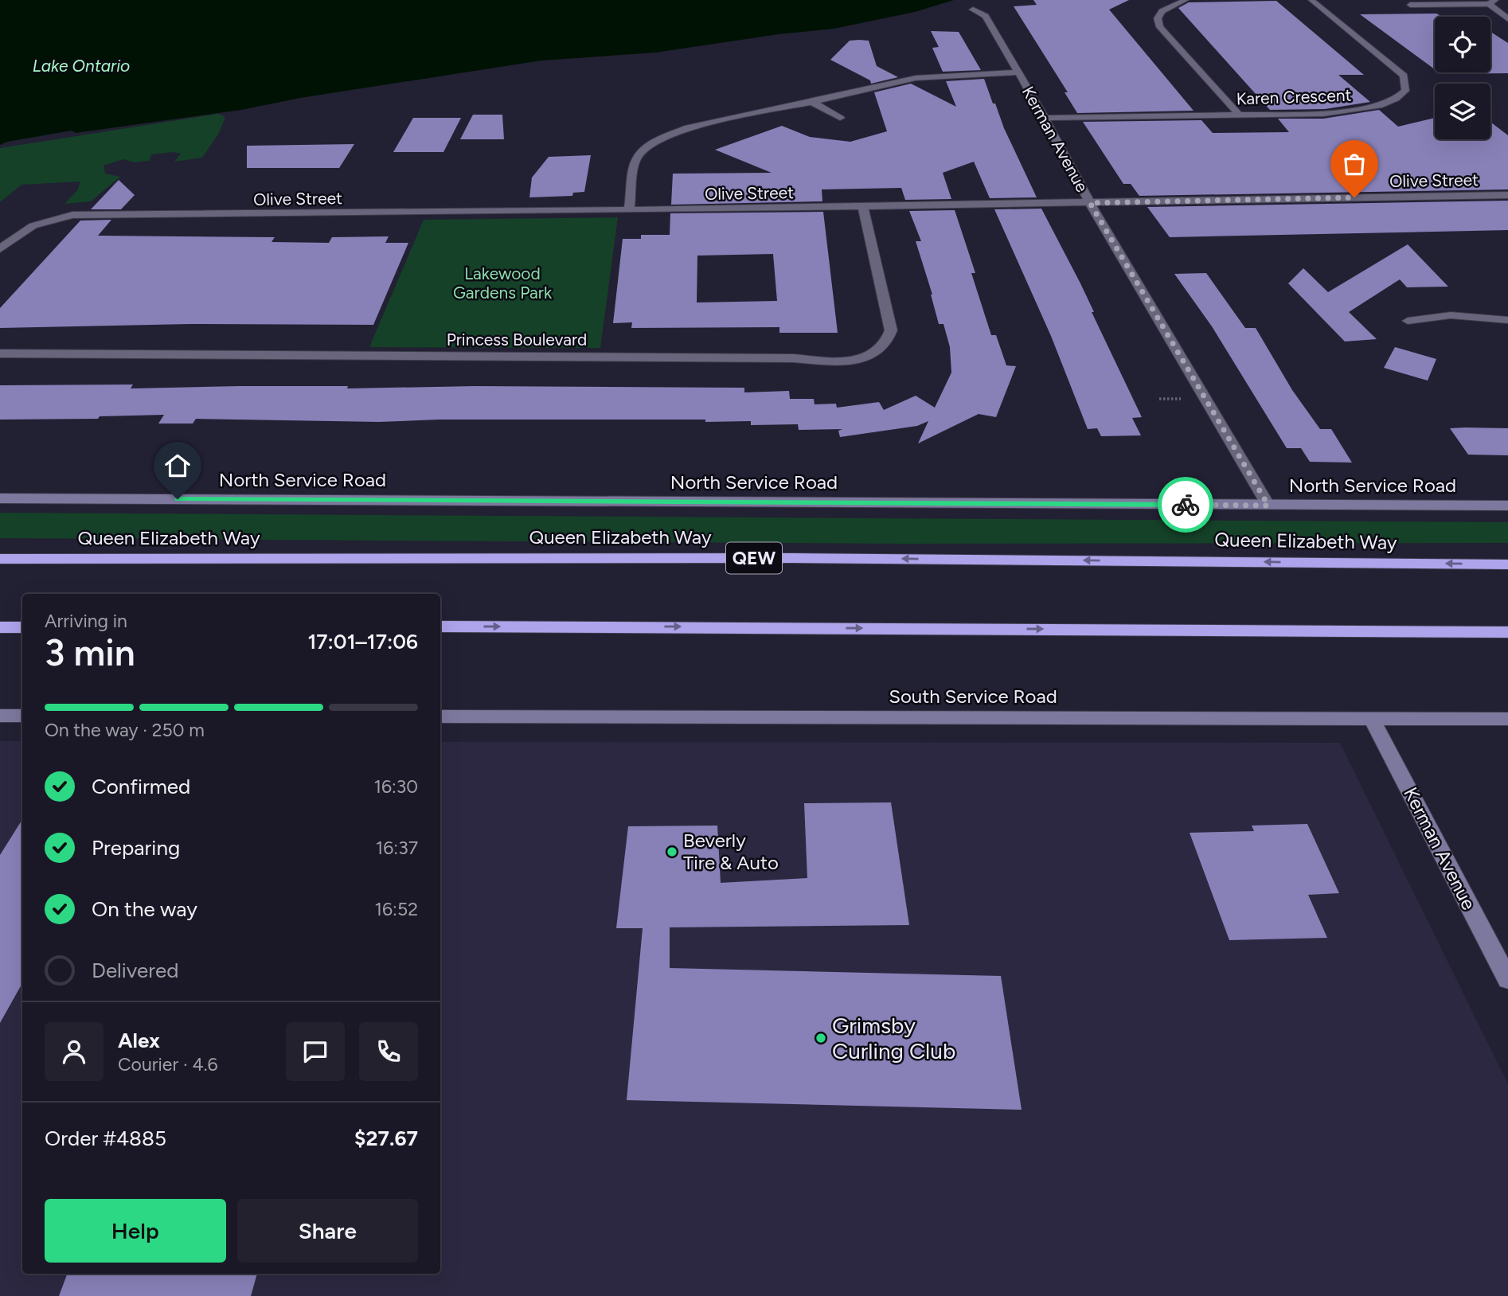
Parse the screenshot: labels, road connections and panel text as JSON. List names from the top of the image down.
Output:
{
  "streets": {
    "highway": ["Queen Elizabeth Way", "QEW"],
    "street": [
      "Karen Crescent",
      "Kerman Avenue",
      "Olive Street",
      "Princess Boulevard",
      "North Service Road",
      "South Service Road"
    ]
  },
  "crossings": [
    ["Karen Crescent", "Kerman Avenue"],
    ["Kerman Avenue", "Olive Street"],
    ["Kerman Avenue", "North Service Road"],
    ["Kerman Avenue", "South Service Road"],
    ["Olive Street", "Princess Boulevard"]
  ],
  "water": ["Lake Ontario"],
  "parks": ["Lakewood Gardens Park"],
  "places": ["Beverly Tire & Auto", "Grimsby Curling Club"],
  "page": {
    "heading": ["3 min", "Arriving in", "17:01–17:06"],
    "panel": [
      "Alex",
      "Courier · 4.6",
      "Order #4885",
      "$27.67"
    ],
    "bar": "On the way · 250 m",
    "list": [
      ["Confirmed", "16:30"],
      ["Preparing", "16:37"],
      ["On the way", "16:52"],
      "Delivered"
    ],
    "buttons": ["Help", "Share"]
  }
}
